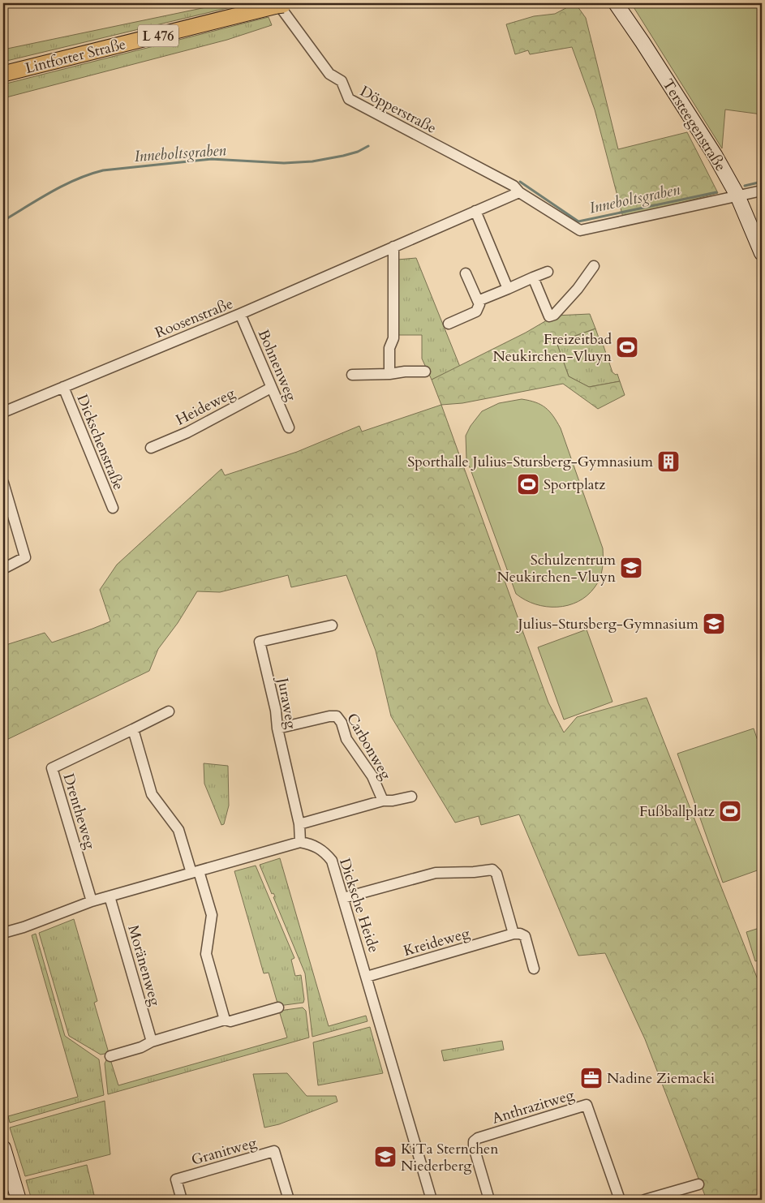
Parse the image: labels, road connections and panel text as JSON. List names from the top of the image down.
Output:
{
  "streets": {
    "main road": ["L 476", "Lintforter Straße"],
    "street": [
      "Döpperstraße",
      "Tersteegenstraße",
      "Roosenstraße",
      "Bohnenweg",
      "Heideweg",
      "Dickschenstraße",
      "Juraweg",
      "Carbonweg",
      "Drentheweg",
      "Dicksche Heide",
      "Kreideweg",
      "Moränenweg",
      "Anthrazitweg",
      "Granitweg"
    ]
  },
  "crossings": [
    ["Lintforter Straße", "Döpperstraße"],
    ["Döpperstraße", "Roosenstraße"],
    ["Roosenstraße", "Bohnenweg"],
    ["Roosenstraße", "Dickschenstraße"],
    ["Bohnenweg", "Heideweg"],
    ["Juraweg", "Carbonweg"],
    ["Juraweg", "Dicksche Heide"],
    ["Dicksche Heide", "Kreideweg"]
  ],
  "water": ["Inneboltsgraben"],
  "places": {
    "sports": ["Freizeitbad Neukirchen-Vluyn", "Sportplatz", "Fußballplatz"],
    "building": ["Sporthalle Julius-Stursberg-Gymnasium"],
    "school or university": ["Schulzentrum Neukirchen-Vluyn", "Julius-Stursberg-Gymnasium", "KiTa Sternchen Niederberg"],
    "office": ["Nadine Ziemacki"]
  }
}
